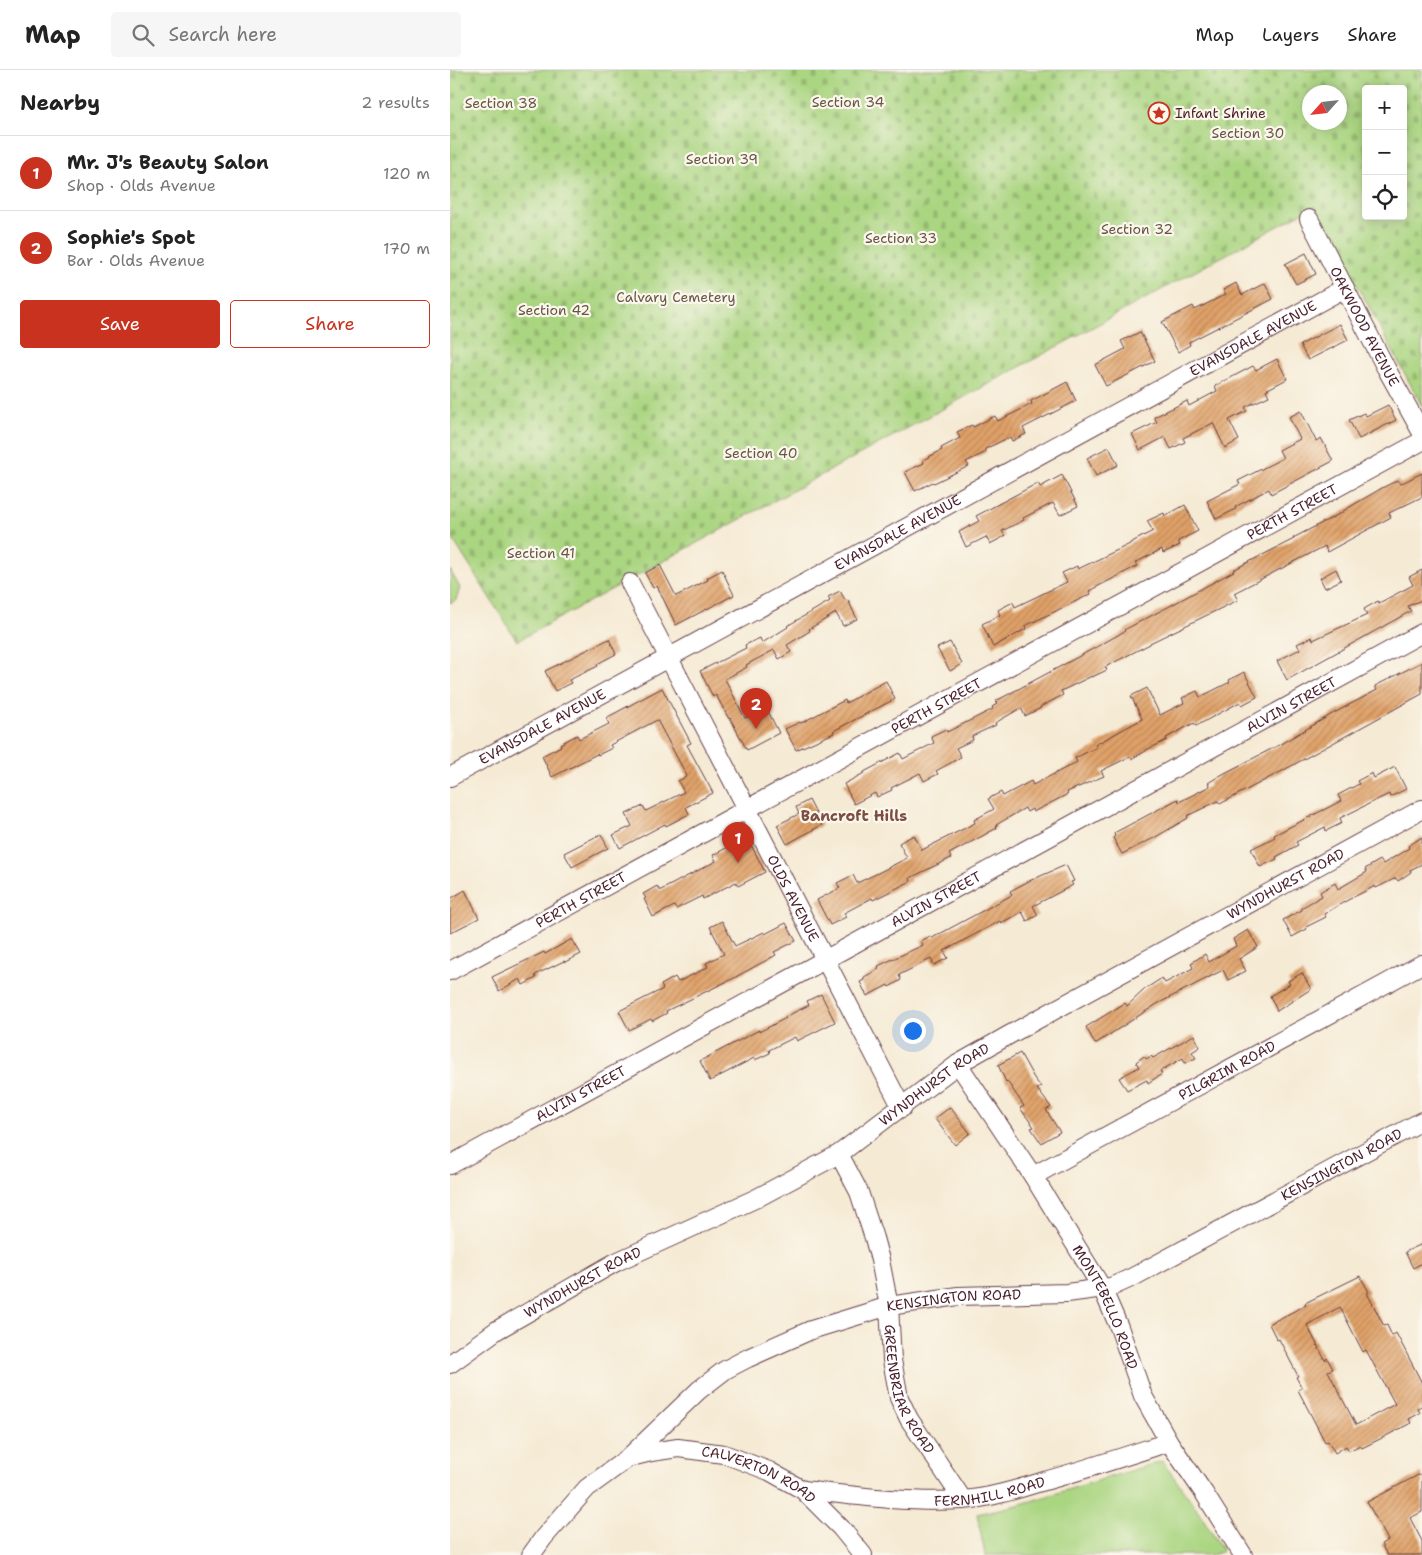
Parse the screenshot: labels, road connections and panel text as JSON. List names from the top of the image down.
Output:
{
  "streets": {
    "street": [
      "OAKWOOD AVENUE",
      "EVANSDALE AVENUE",
      "PERTH STREET",
      "ALVIN STREET",
      "WYNDHURST ROAD",
      "OLDS AVENUE",
      "PILGRIM ROAD",
      "KENSINGTON ROAD",
      "MONTEBELLO ROAD",
      "GREENBRIAR ROAD",
      "CALVERTON ROAD",
      "FERNHILL ROAD"
    ]
  },
  "crossings": [
    ["OAKWOOD AVENUE", "EVANSDALE AVENUE"],
    ["EVANSDALE AVENUE", "OLDS AVENUE"],
    ["PERTH STREET", "OLDS AVENUE"],
    ["ALVIN STREET", "OLDS AVENUE"],
    ["WYNDHURST ROAD", "OLDS AVENUE"],
    ["WYNDHURST ROAD", "MONTEBELLO ROAD"],
    ["WYNDHURST ROAD", "GREENBRIAR ROAD"],
    ["PILGRIM ROAD", "MONTEBELLO ROAD"],
    ["KENSINGTON ROAD", "MONTEBELLO ROAD"],
    ["KENSINGTON ROAD", "GREENBRIAR ROAD"],
    ["KENSINGTON ROAD", "CALVERTON ROAD"],
    ["MONTEBELLO ROAD", "FERNHILL ROAD"],
    ["GREENBRIAR ROAD", "FERNHILL ROAD"],
    ["CALVERTON ROAD", "FERNHILL ROAD"]
  ],
  "districts": ["Bancroft Hills"],
  "parks": [
    "Section 34",
    "Section 38",
    "Section 30",
    "Section 39",
    "Section 32",
    "Section 33",
    "Calvary Cemetery",
    "Section 42",
    "Section 40",
    "Section 41"
  ],
  "places": {
    "place": ["Infant Shrine"]
  },
  "north": "bottom left",
  "page": {
    "header": "Map",
    "search": "Search here",
    "nav": ["Map", "Layers", "Share"],
    "heading": ["Nearby", "2 results"],
    "map_buttons": ["+", "−"],
    "list": [
      {
        "mark": "1",
        "name": "Mr. J's Beauty Salon",
        "note": "Shop · Olds Avenue",
        "value": "120 m"
      },
      {
        "mark": "2",
        "name": "Sophie's Spot",
        "note": "Bar · Olds Avenue",
        "value": "170 m"
      }
    ],
    "buttons": ["Save", "Share"],
    "pins": ["2", "1"]
  }
}
